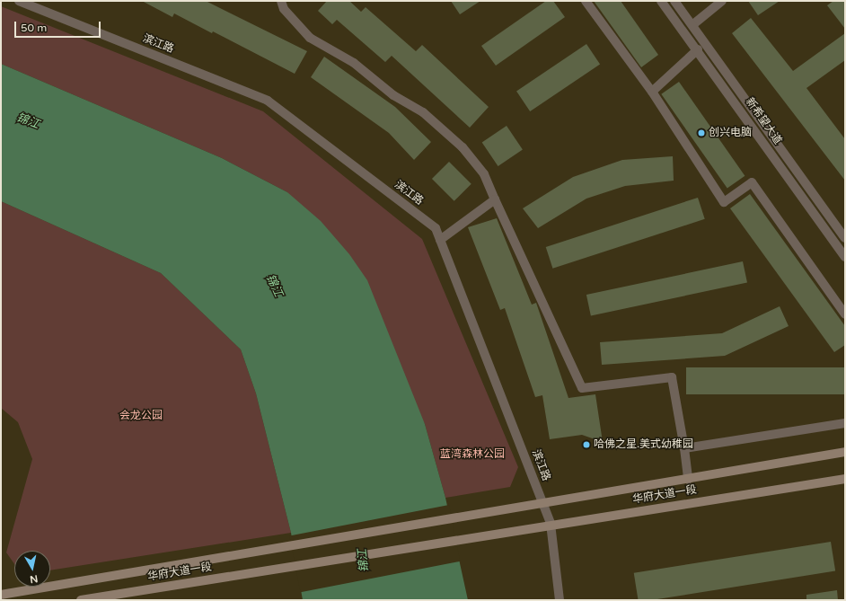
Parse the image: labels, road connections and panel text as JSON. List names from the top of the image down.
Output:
{
  "streets": {
    "main road": ["华府大道一段"],
    "street": ["滨江路", "新希望大道"]
  },
  "crossings": [
    ["滨江路", "华府大道一段"]
  ],
  "water": ["锦江"],
  "parks": ["会龙公园", "蓝湾森林公园"],
  "places": ["创兴电脑", "哈佛之星.美式幼稚园"],
  "scale_bar": "50 m",
  "north": "bottom"
}
